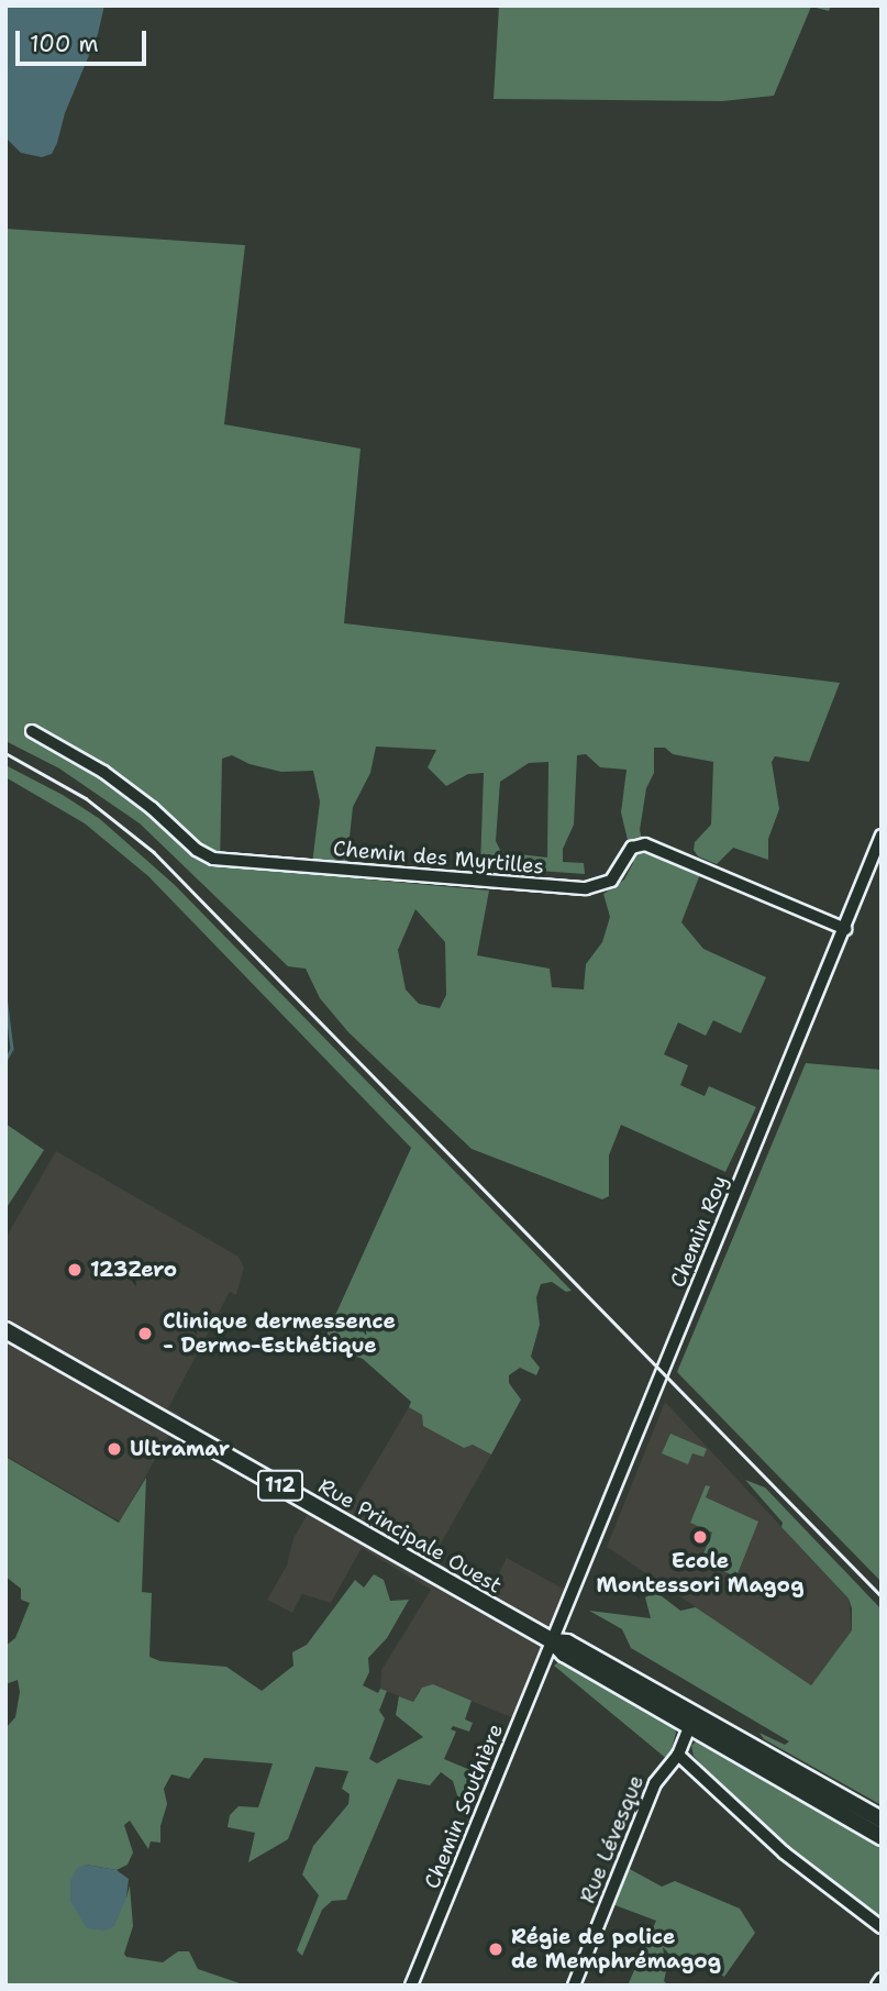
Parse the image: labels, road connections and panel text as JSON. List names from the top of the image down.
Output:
{
  "streets": {
    "main road": ["112", "Rue Principale Ouest"],
    "street": [
      "Chemin des Myrtilles",
      "Chemin Roy",
      "Chemin Southière",
      "Rue Lévesque"
    ]
  },
  "crossings": [
    ["Chemin des Myrtilles", "Chemin Roy"],
    ["Chemin Roy", "Rue Principale Ouest"],
    ["Chemin Roy", "Chemin Southière"],
    ["Rue Principale Ouest", "Chemin Southière"],
    ["Rue Principale Ouest", "Rue Lévesque"]
  ],
  "places": [
    "123Zero",
    "Clinique dermessence - Dermo-Esthétique",
    "Ultramar",
    "Ecole Montessori Magog",
    "Régie de police de Memphrémagog"
  ],
  "scale_bar": "100 m"
}
